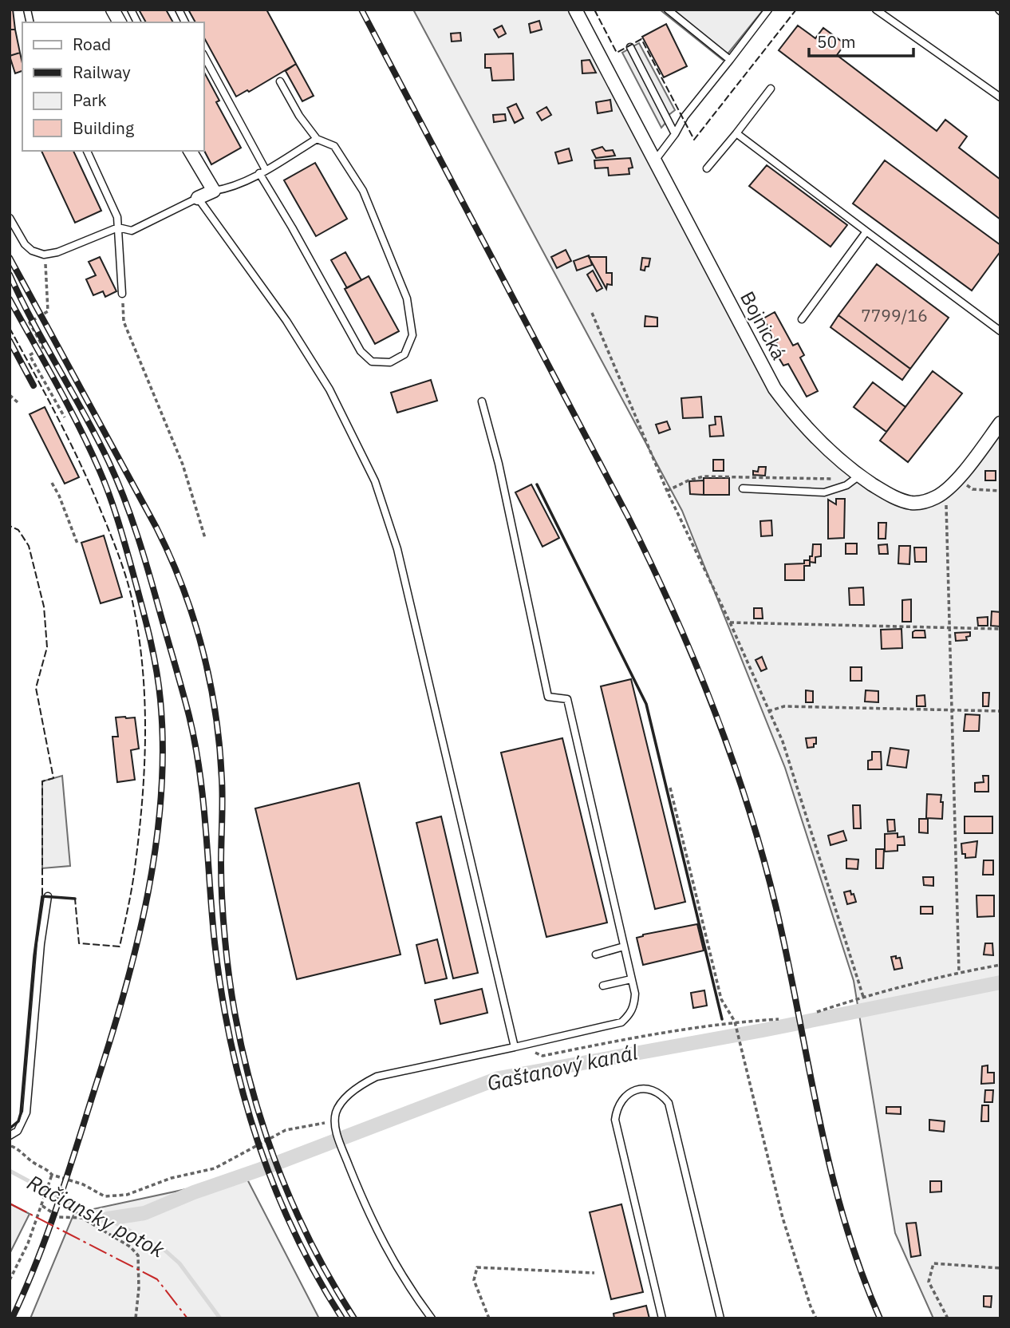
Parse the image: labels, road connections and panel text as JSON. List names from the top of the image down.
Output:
{
  "streets": {
    "street": ["Bojnická"]
  },
  "water": ["Gaštanový kanál", "Račiansky potok"],
  "house_numbers": ["7799/16"],
  "legend": [
    "Road",
    "Railway",
    "Park",
    "Building"
  ],
  "scale_bar": "50 m"
}
